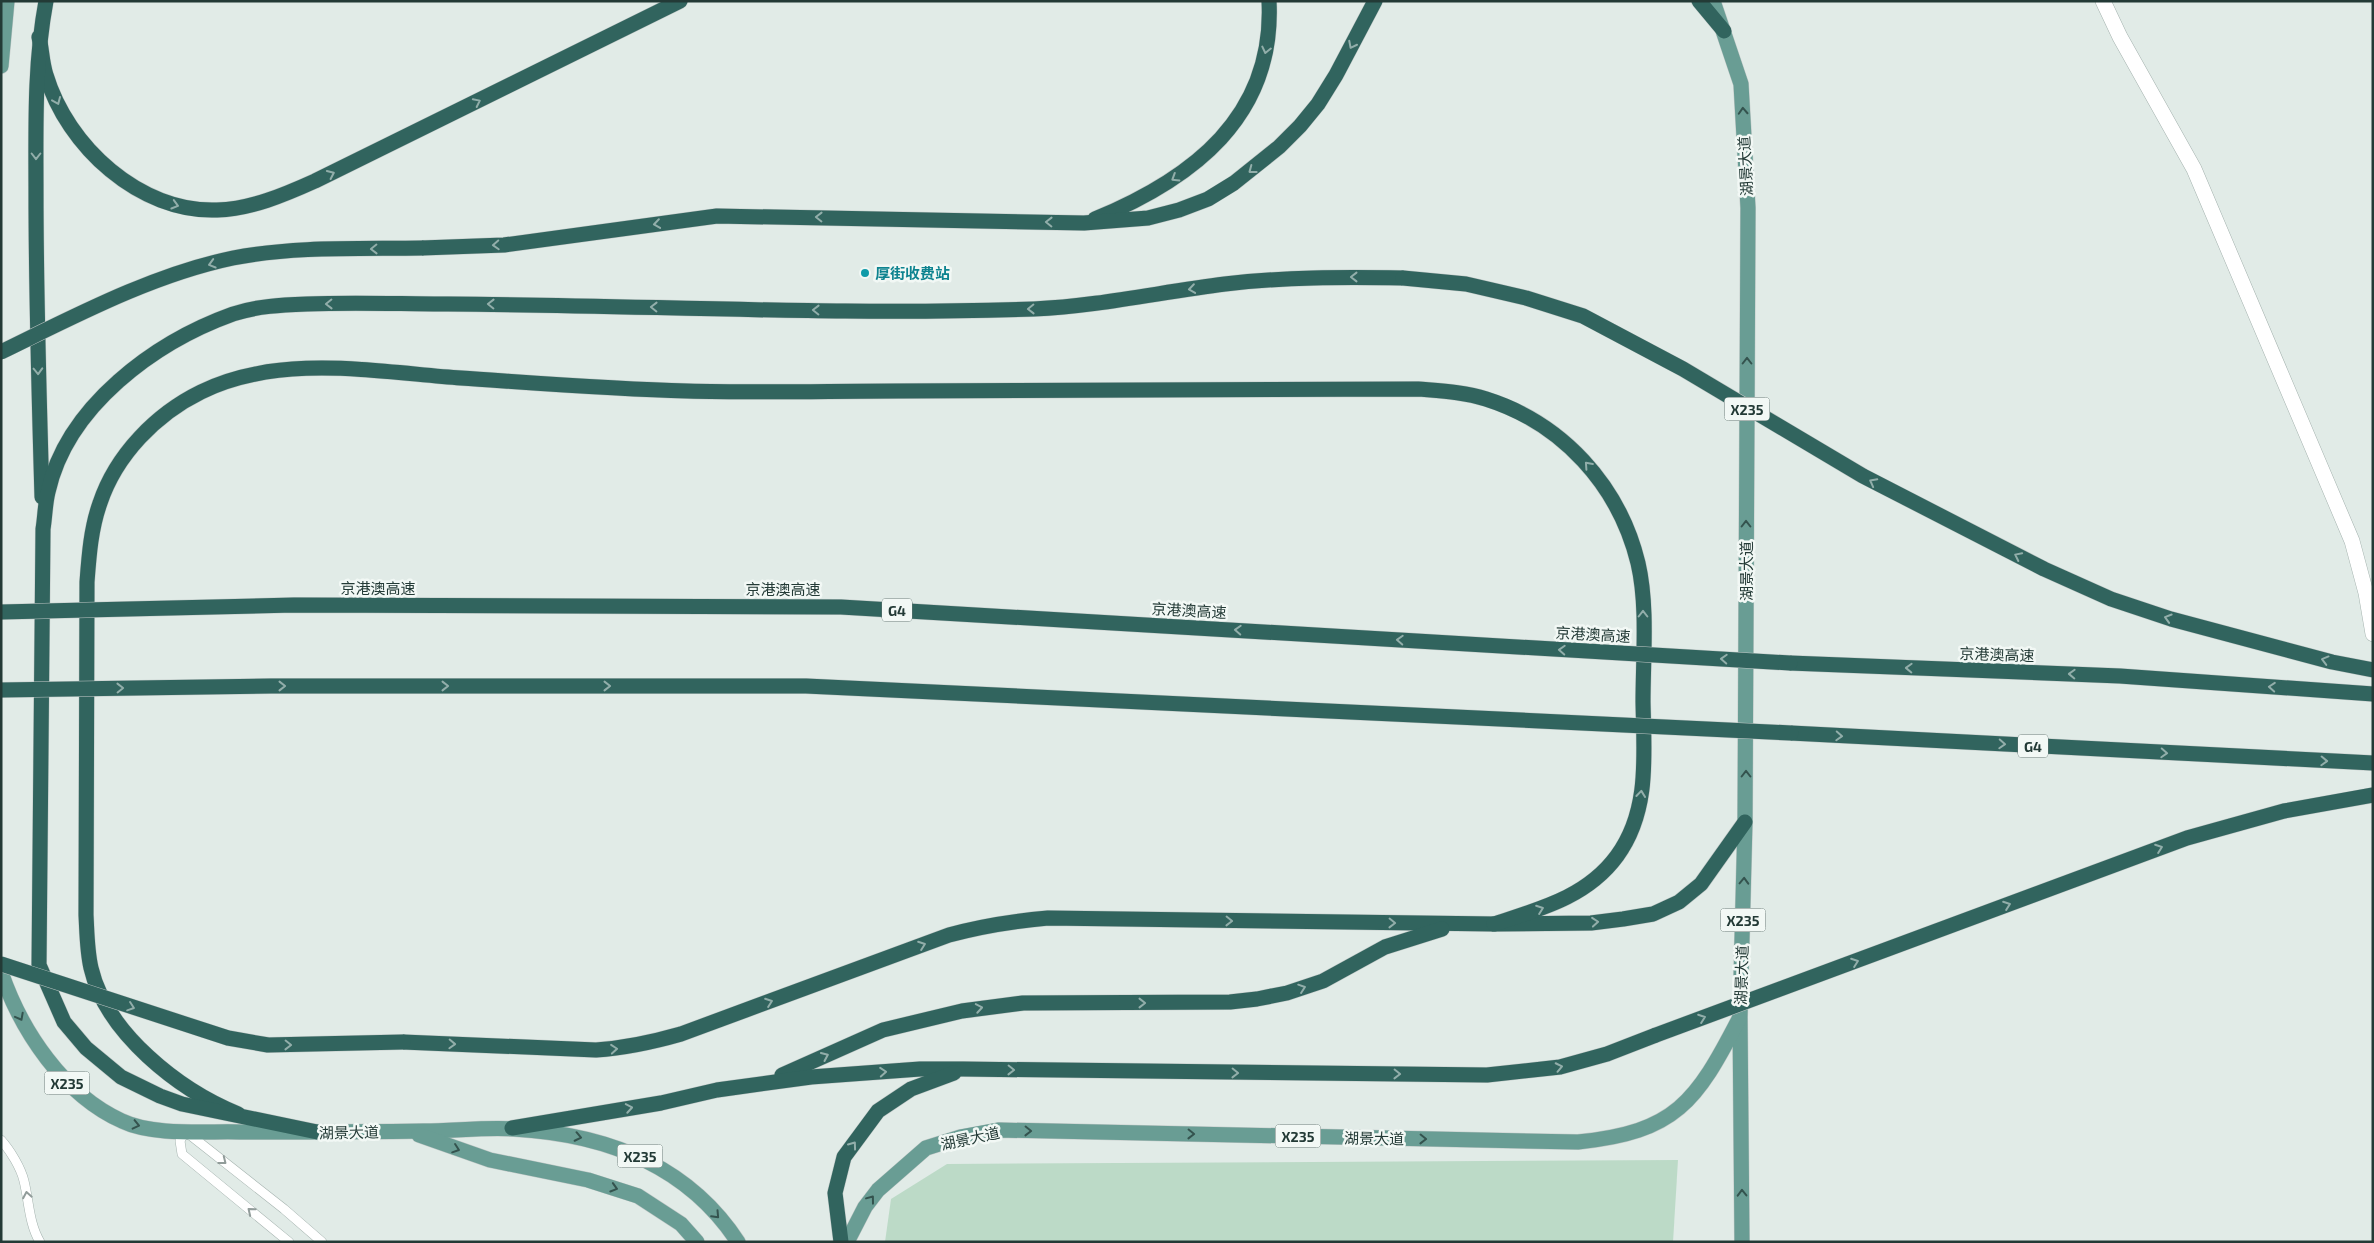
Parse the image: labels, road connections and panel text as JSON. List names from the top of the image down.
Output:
{
  "streets": {
    "highway": ["京港澳高速", "G4"],
    "main road": ["湖景大道", "X235"]
  },
  "places": ["厚街收费站"]
}
